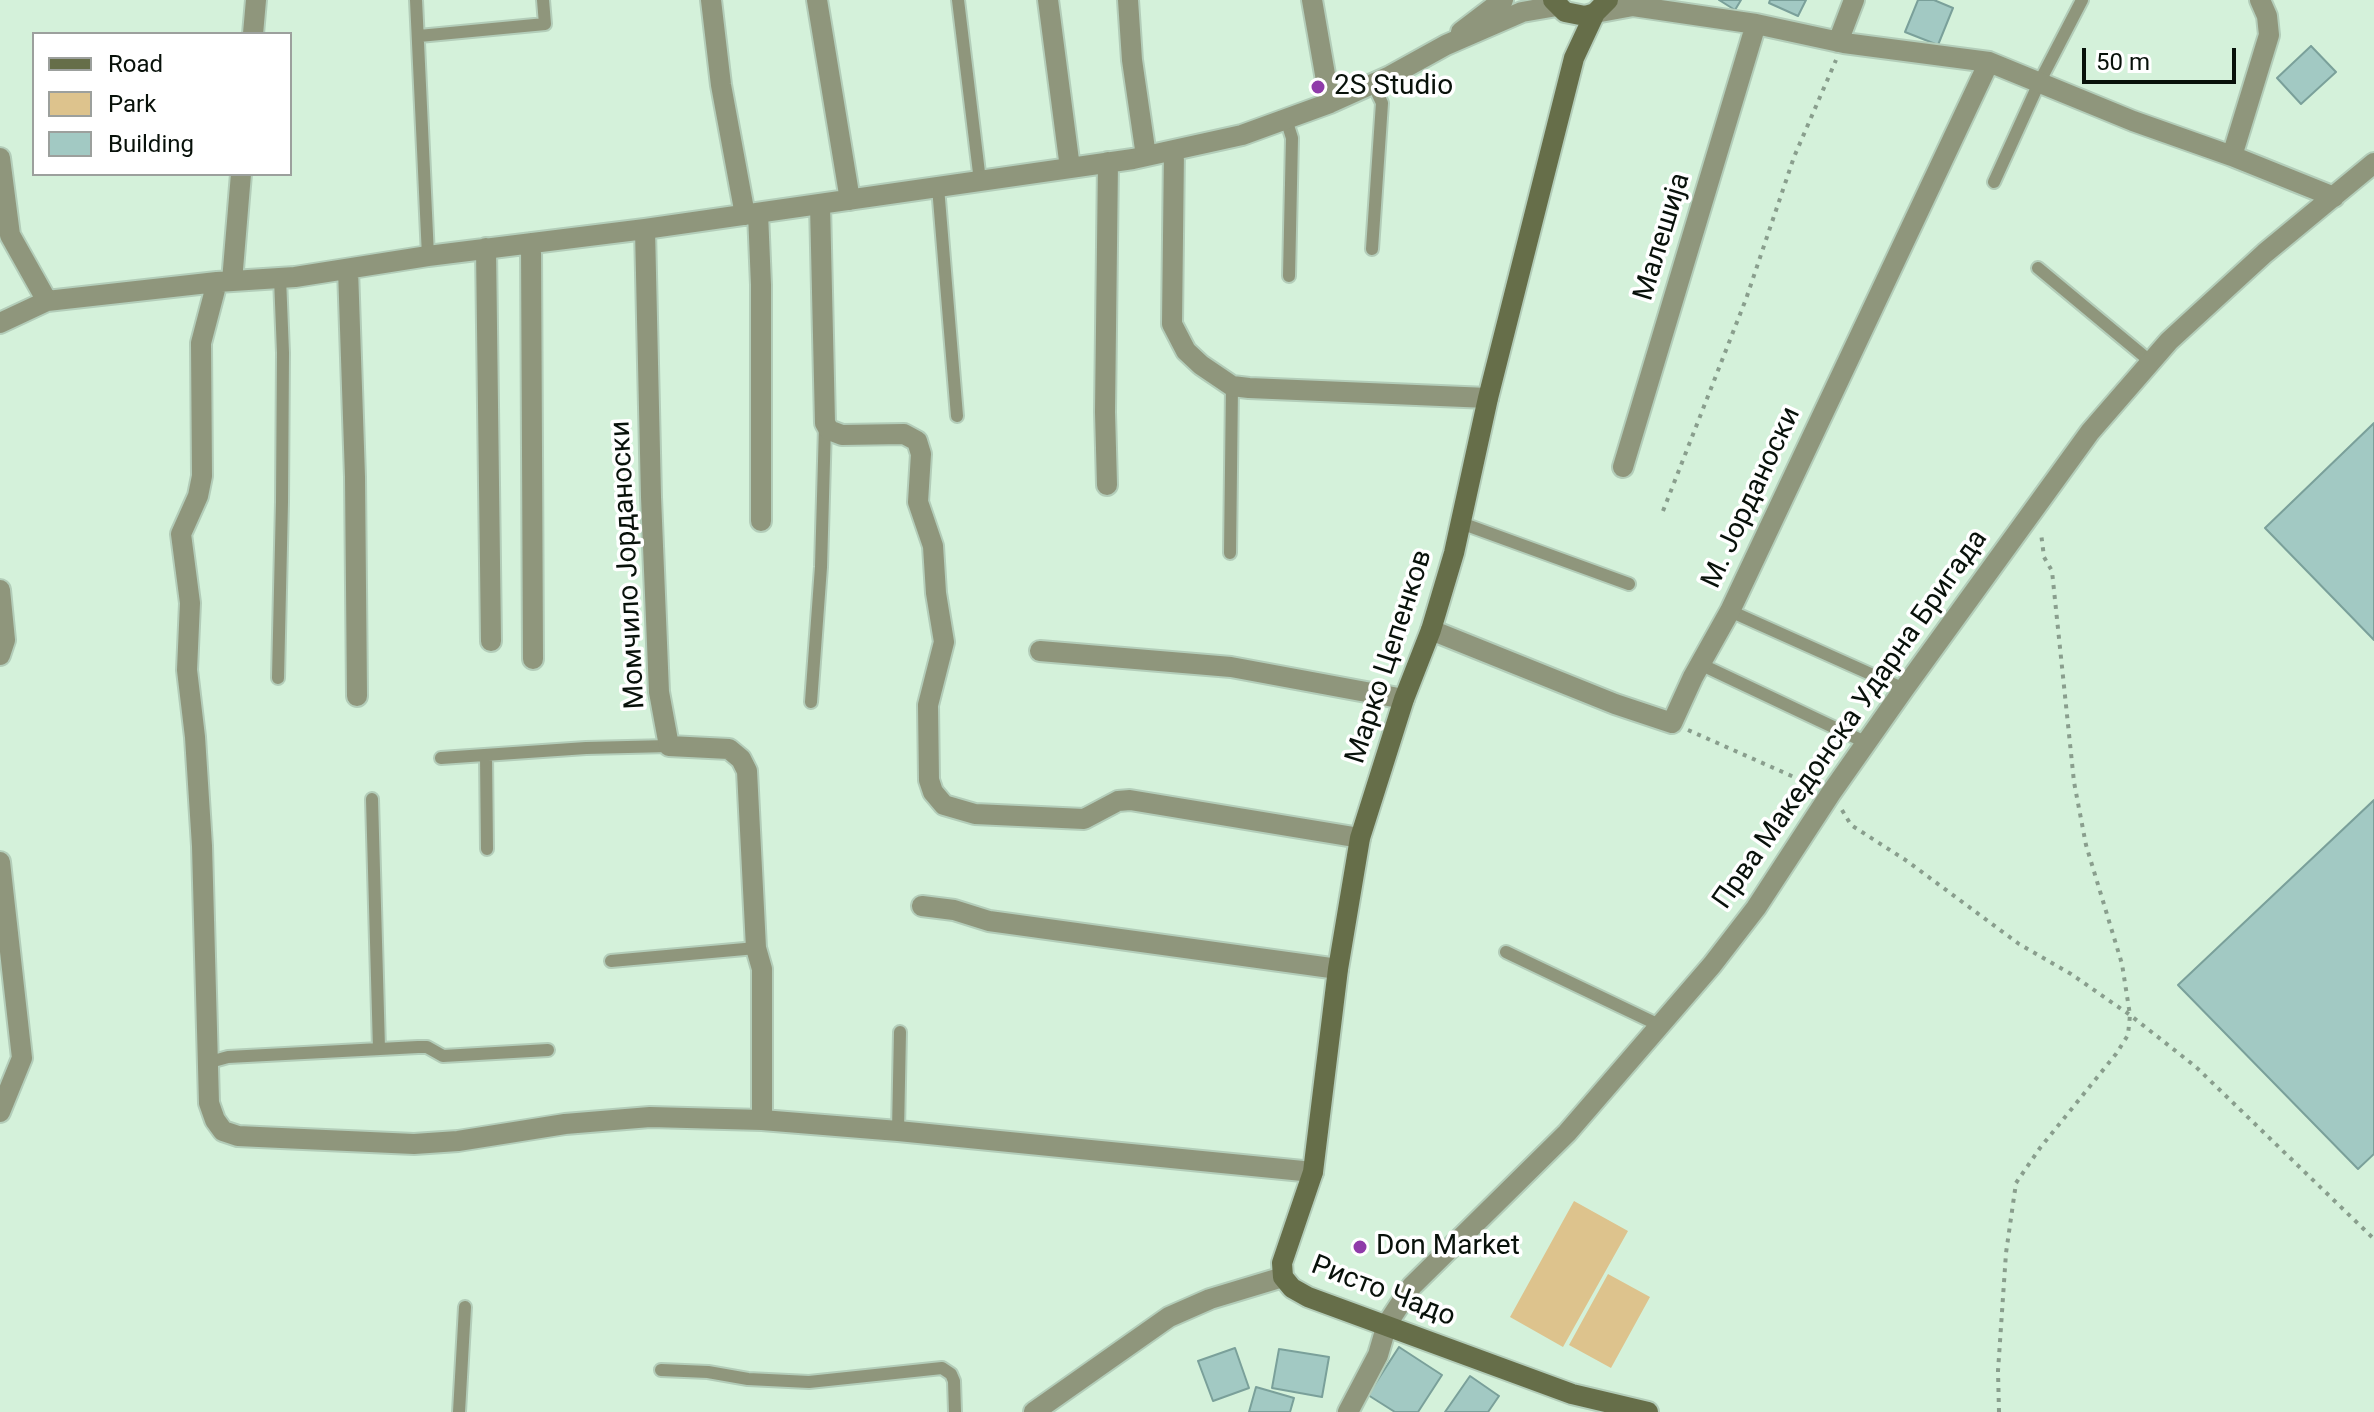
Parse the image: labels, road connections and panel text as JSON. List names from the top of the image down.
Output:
{
  "streets": {
    "street": [
      "Малешија",
      "М. Јорданоски",
      "Момчило Јорданоски",
      "Марко Цепенков",
      "Прва Македонска Ударна Бригада",
      "Ристо Чадо"
    ]
  },
  "crossings": [
    ["Марко Цепенков", "Ристо Чадо"],
    ["Прва Македонска Ударна Бригада", "Ристо Чадо"]
  ],
  "places": ["2S Studio", "Don Market"],
  "legend": ["Road", "Park", "Building"],
  "scale_bar": "50 m"
}
